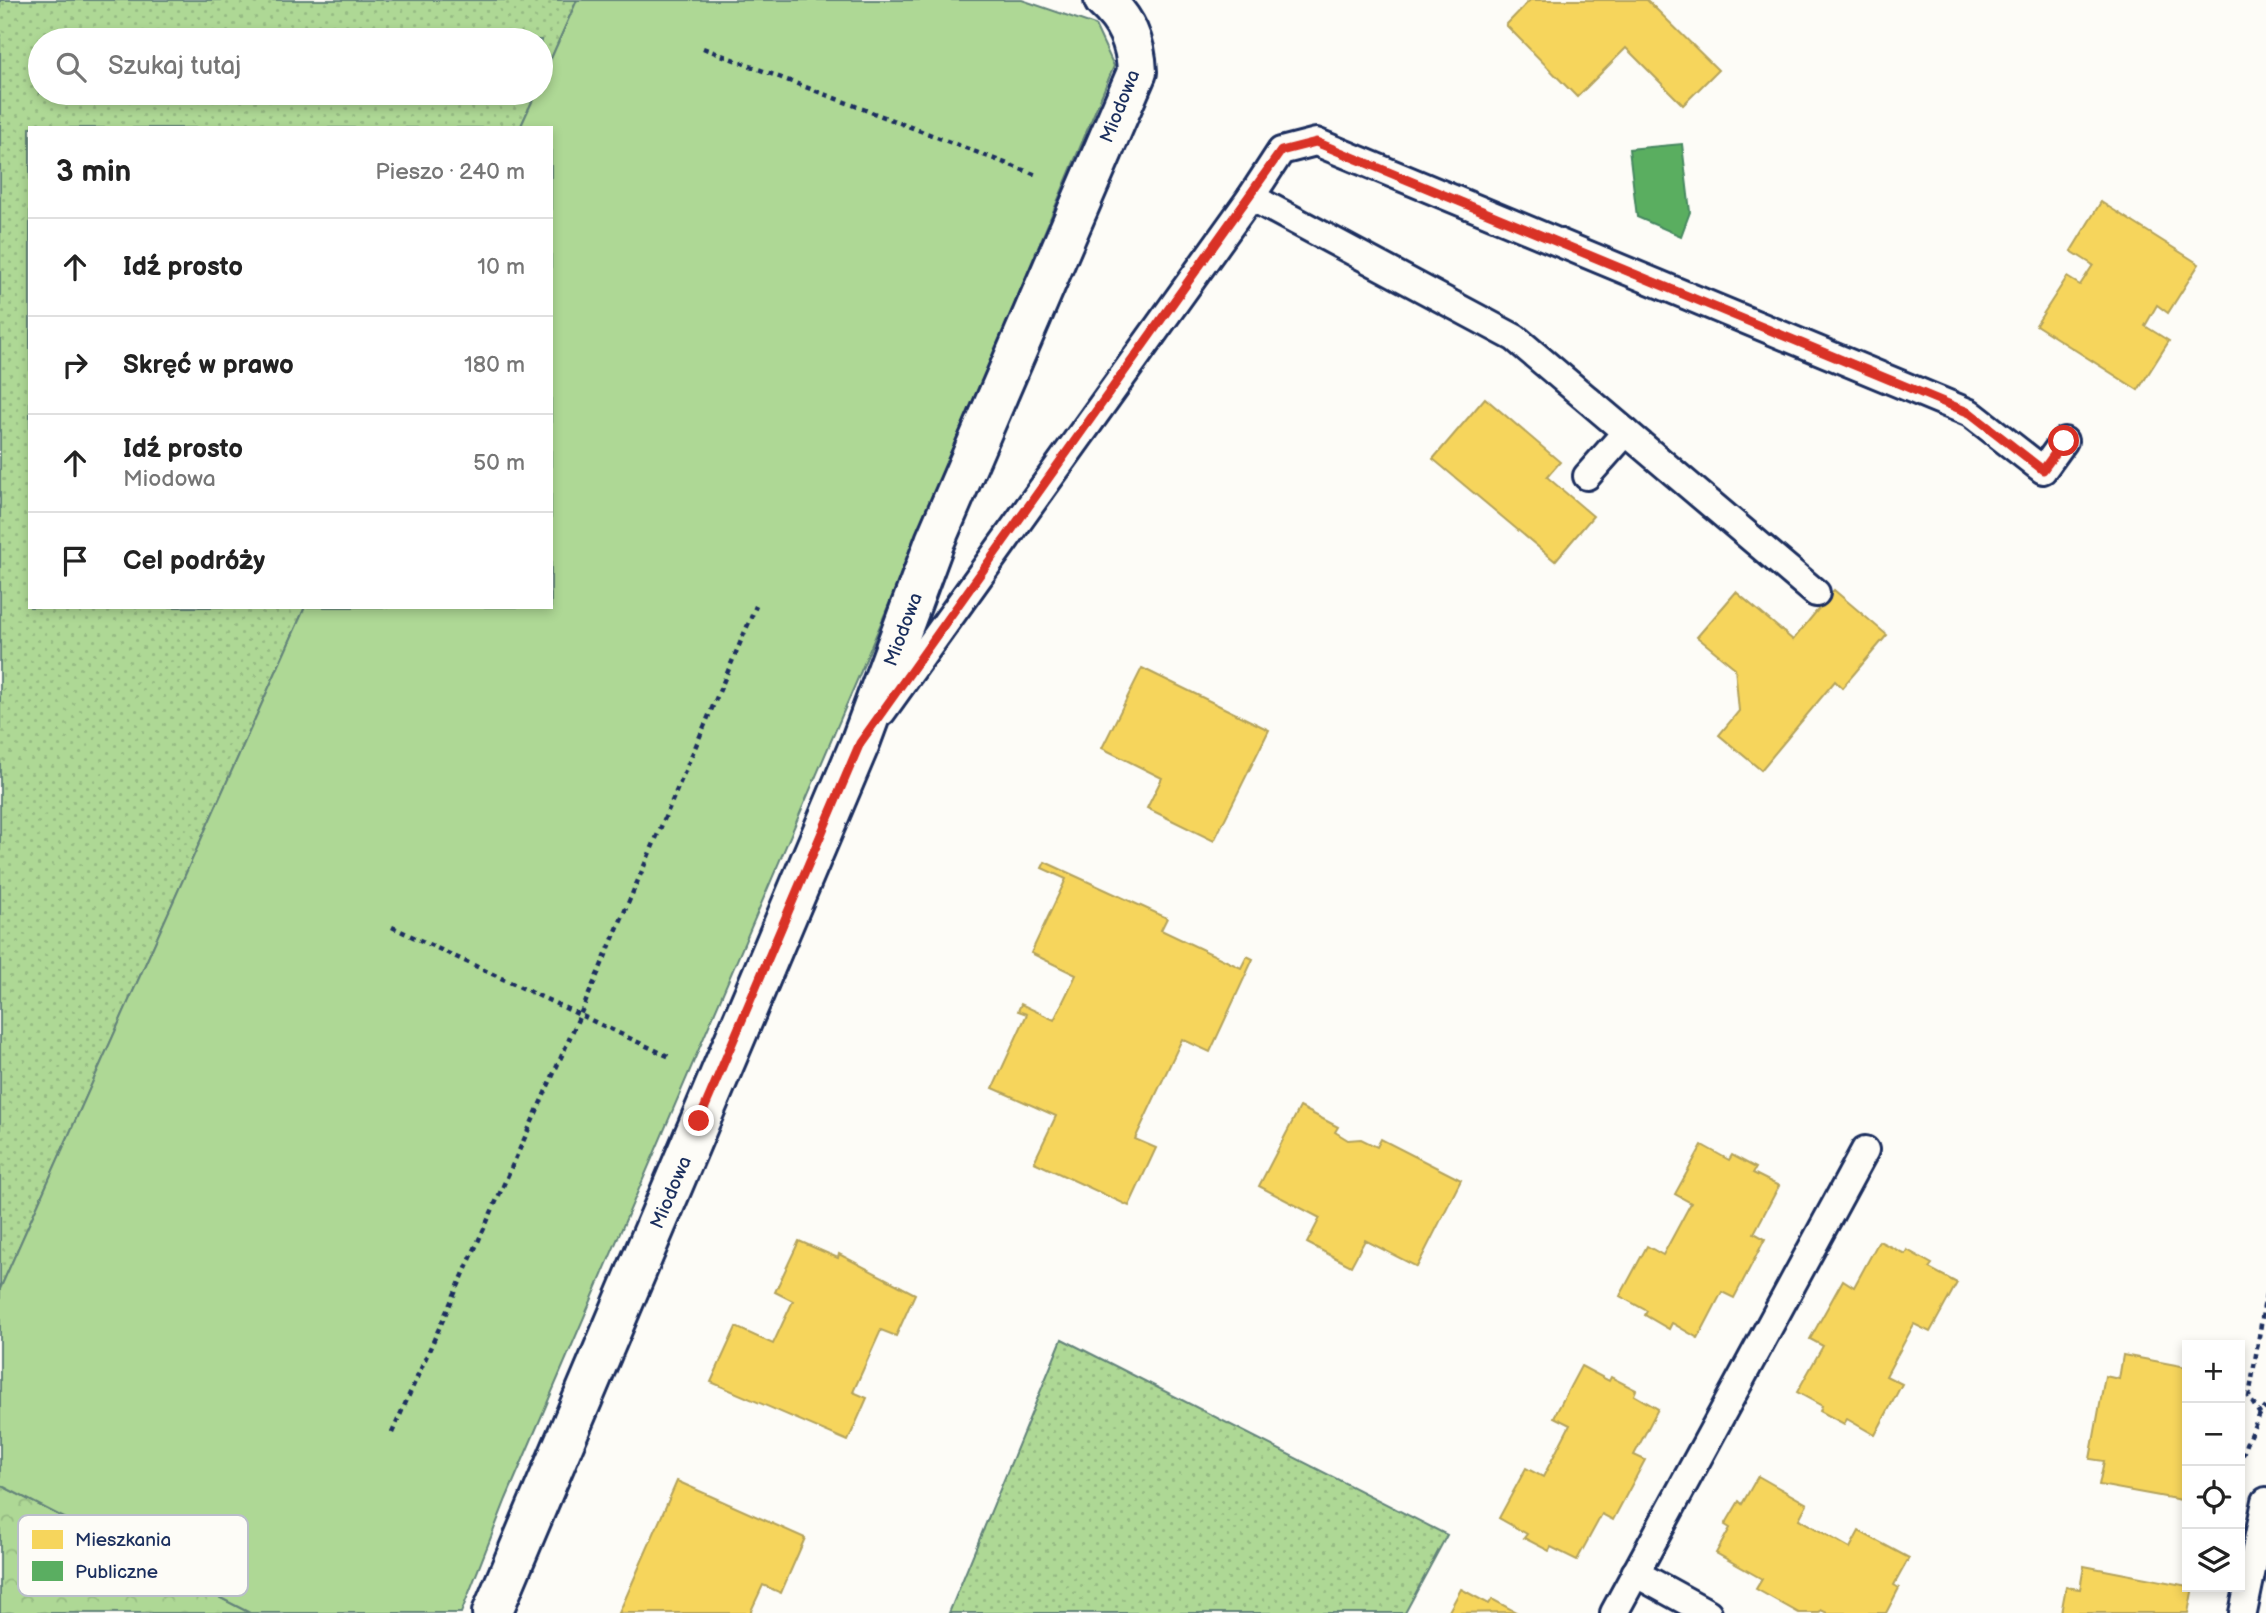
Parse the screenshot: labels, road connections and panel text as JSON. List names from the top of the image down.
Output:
{
  "streets": {
    "street": ["Miodowa"]
  },
  "legend": ["Mieszkania", "Publiczne"],
  "page": {
    "search": "Szukaj tutaj",
    "heading": ["3 min", "Pieszo · 240 m"],
    "list": [
      ["Idź prosto", "10 m"],
      ["Skręć w prawo", "180 m"],
      ["Idź prosto", "Miodowa", "50 m"],
      "Cel podróży"
    ],
    "map_buttons": ["+", "−"]
  }
}
